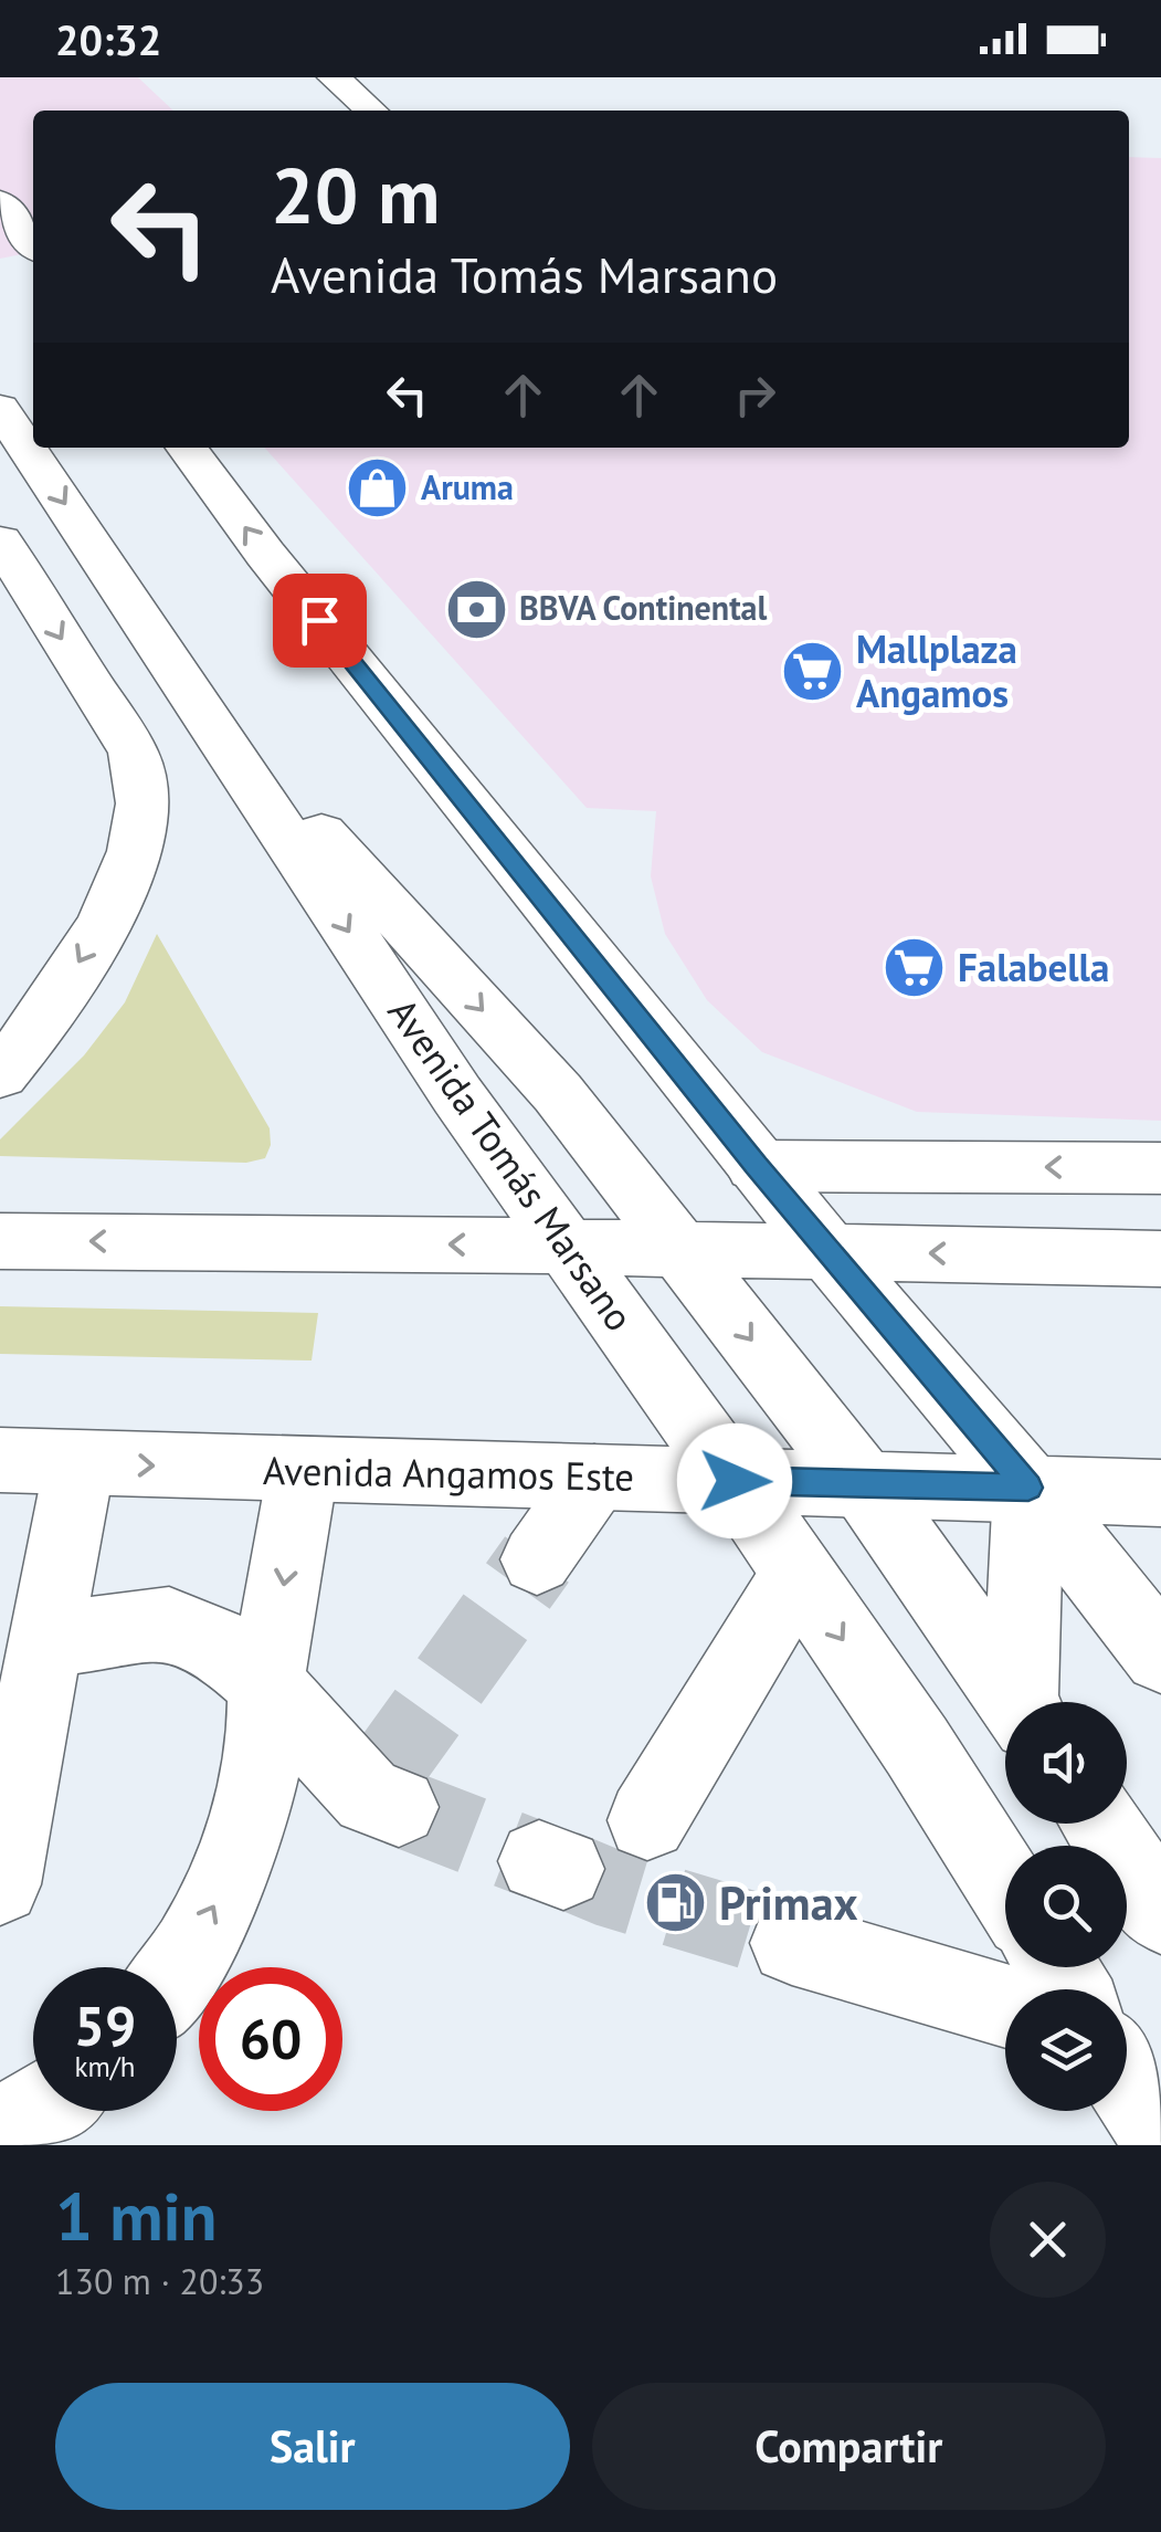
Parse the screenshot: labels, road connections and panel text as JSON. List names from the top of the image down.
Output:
{
  "streets": {
    "main road": ["Avenida Tomás Marsano", "Avenida Angamos Este"]
  },
  "crossings": [
    ["Avenida Tomás Marsano", "Avenida Angamos Este"]
  ],
  "places": {
    "shop": ["Aruma"],
    "bank": ["BBVA Continental"],
    "supermarket": ["Mallplaza Angamos", "Falabella"],
    "fuel station": ["Primax"]
  },
  "page": {
    "status": "20:32",
    "turn": ["20 m", "Avenida Tomás Marsano"],
    "speed": "59 km/h",
    "limit": "60",
    "heading": ["1 min", "130 m · 20:33"],
    "buttons": ["Salir", "Compartir"]
  }
}
